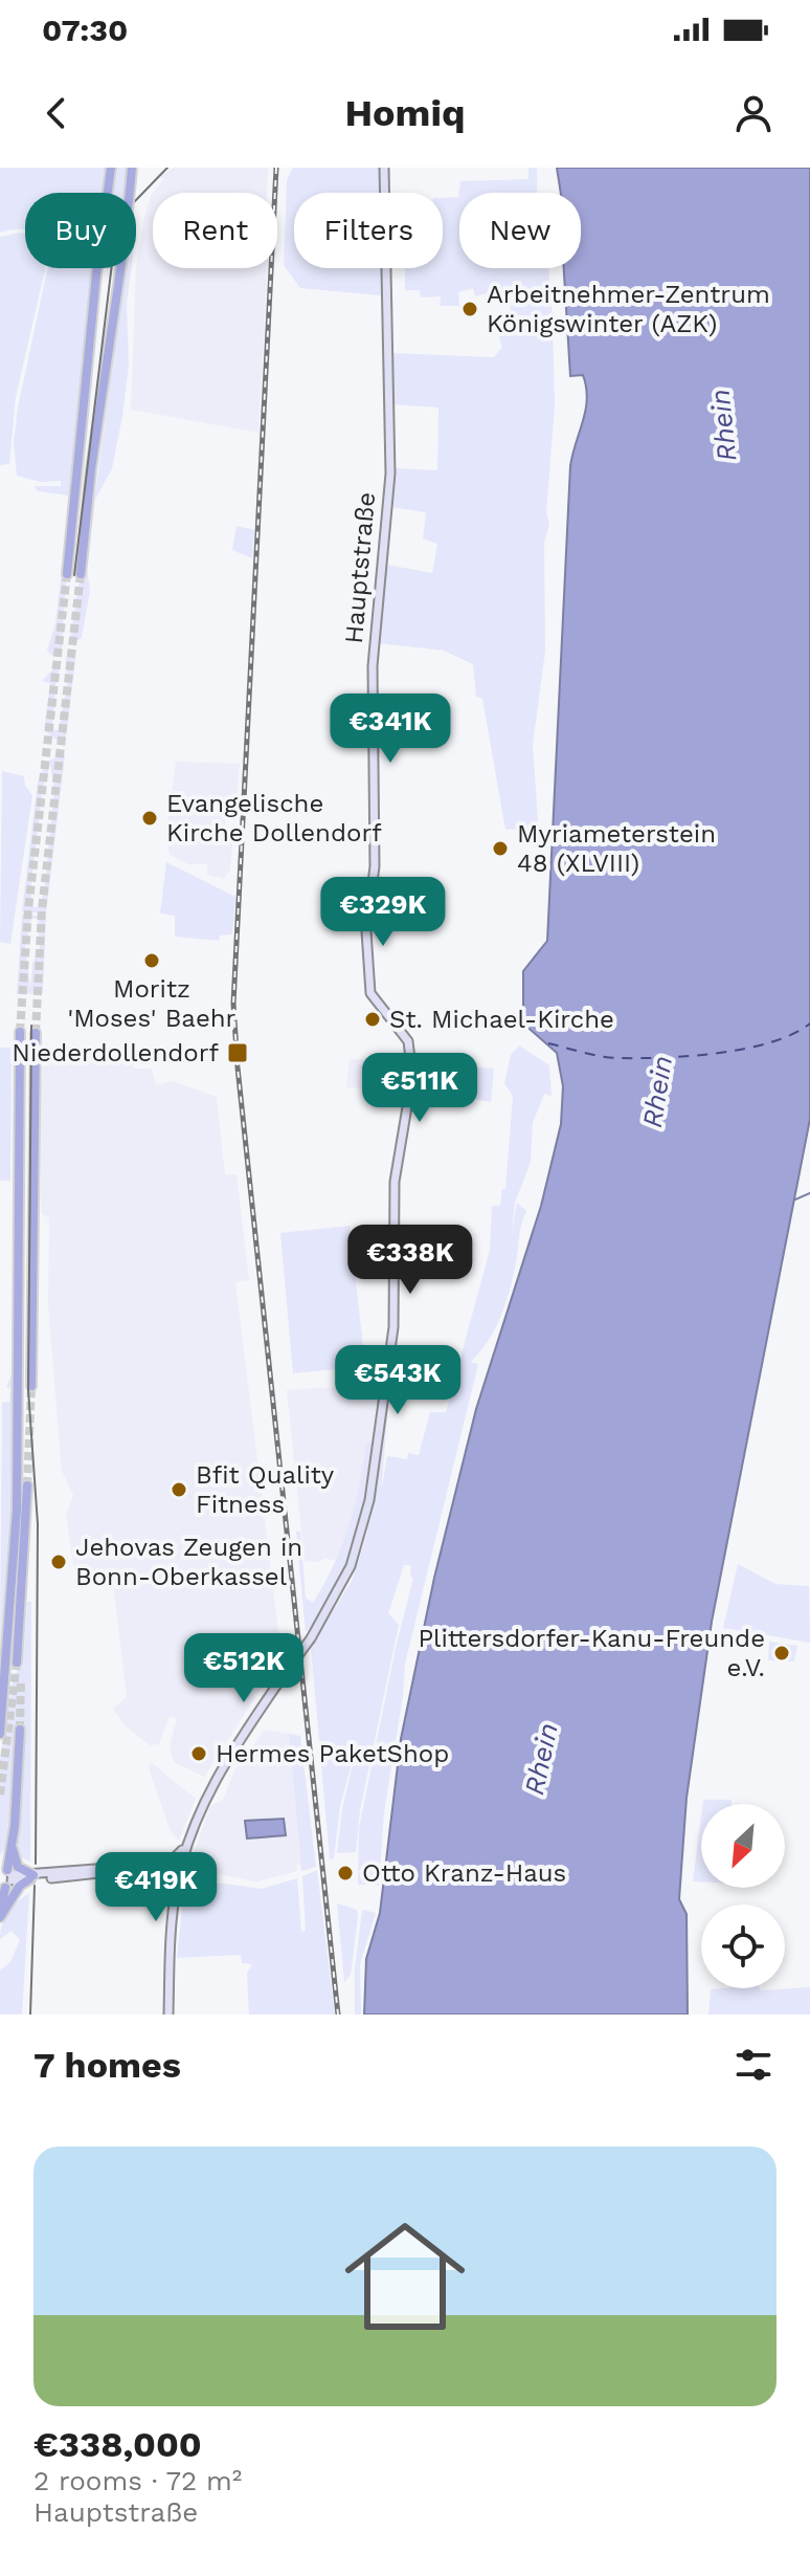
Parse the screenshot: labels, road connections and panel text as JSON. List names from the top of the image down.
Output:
{
  "streets": {
    "main road": ["Hauptstraße"]
  },
  "water": ["Rhein"],
  "places": {
    "other": [
      "Arbeitnehmer-Zentrum Königswinter (AZK)",
      "Evangelische Kirche Dollendorf",
      "Myriameterstein 48 (XLVIII)",
      "Moritz 'Moses' Baehr",
      "St. Michael-Kirche",
      "Bfit Quality Fitness",
      "Jehovas Zeugen in Bonn-Oberkassel",
      "Plittersdorfer-Kanu-Freunde e.V.",
      "Hermes PaketShop",
      "Otto Kranz-Haus"
    ],
    "transit": ["Niederdollendorf"]
  },
  "north": "bottom left",
  "page": {
    "status": "07:30",
    "header": "Homiq",
    "chip": [
      "Buy",
      "Rent",
      "Filters",
      "New"
    ],
    "price": [
      "€341K",
      "€329K",
      "€511K",
      "€338K",
      "€543K",
      "€512K",
      "€419K"
    ],
    "heading": "7 homes",
    "list": [
      {
        "name": "€338,000",
        "note": "2 rooms · 72 m² · Hauptstraße"
      }
    ]
  }
}
